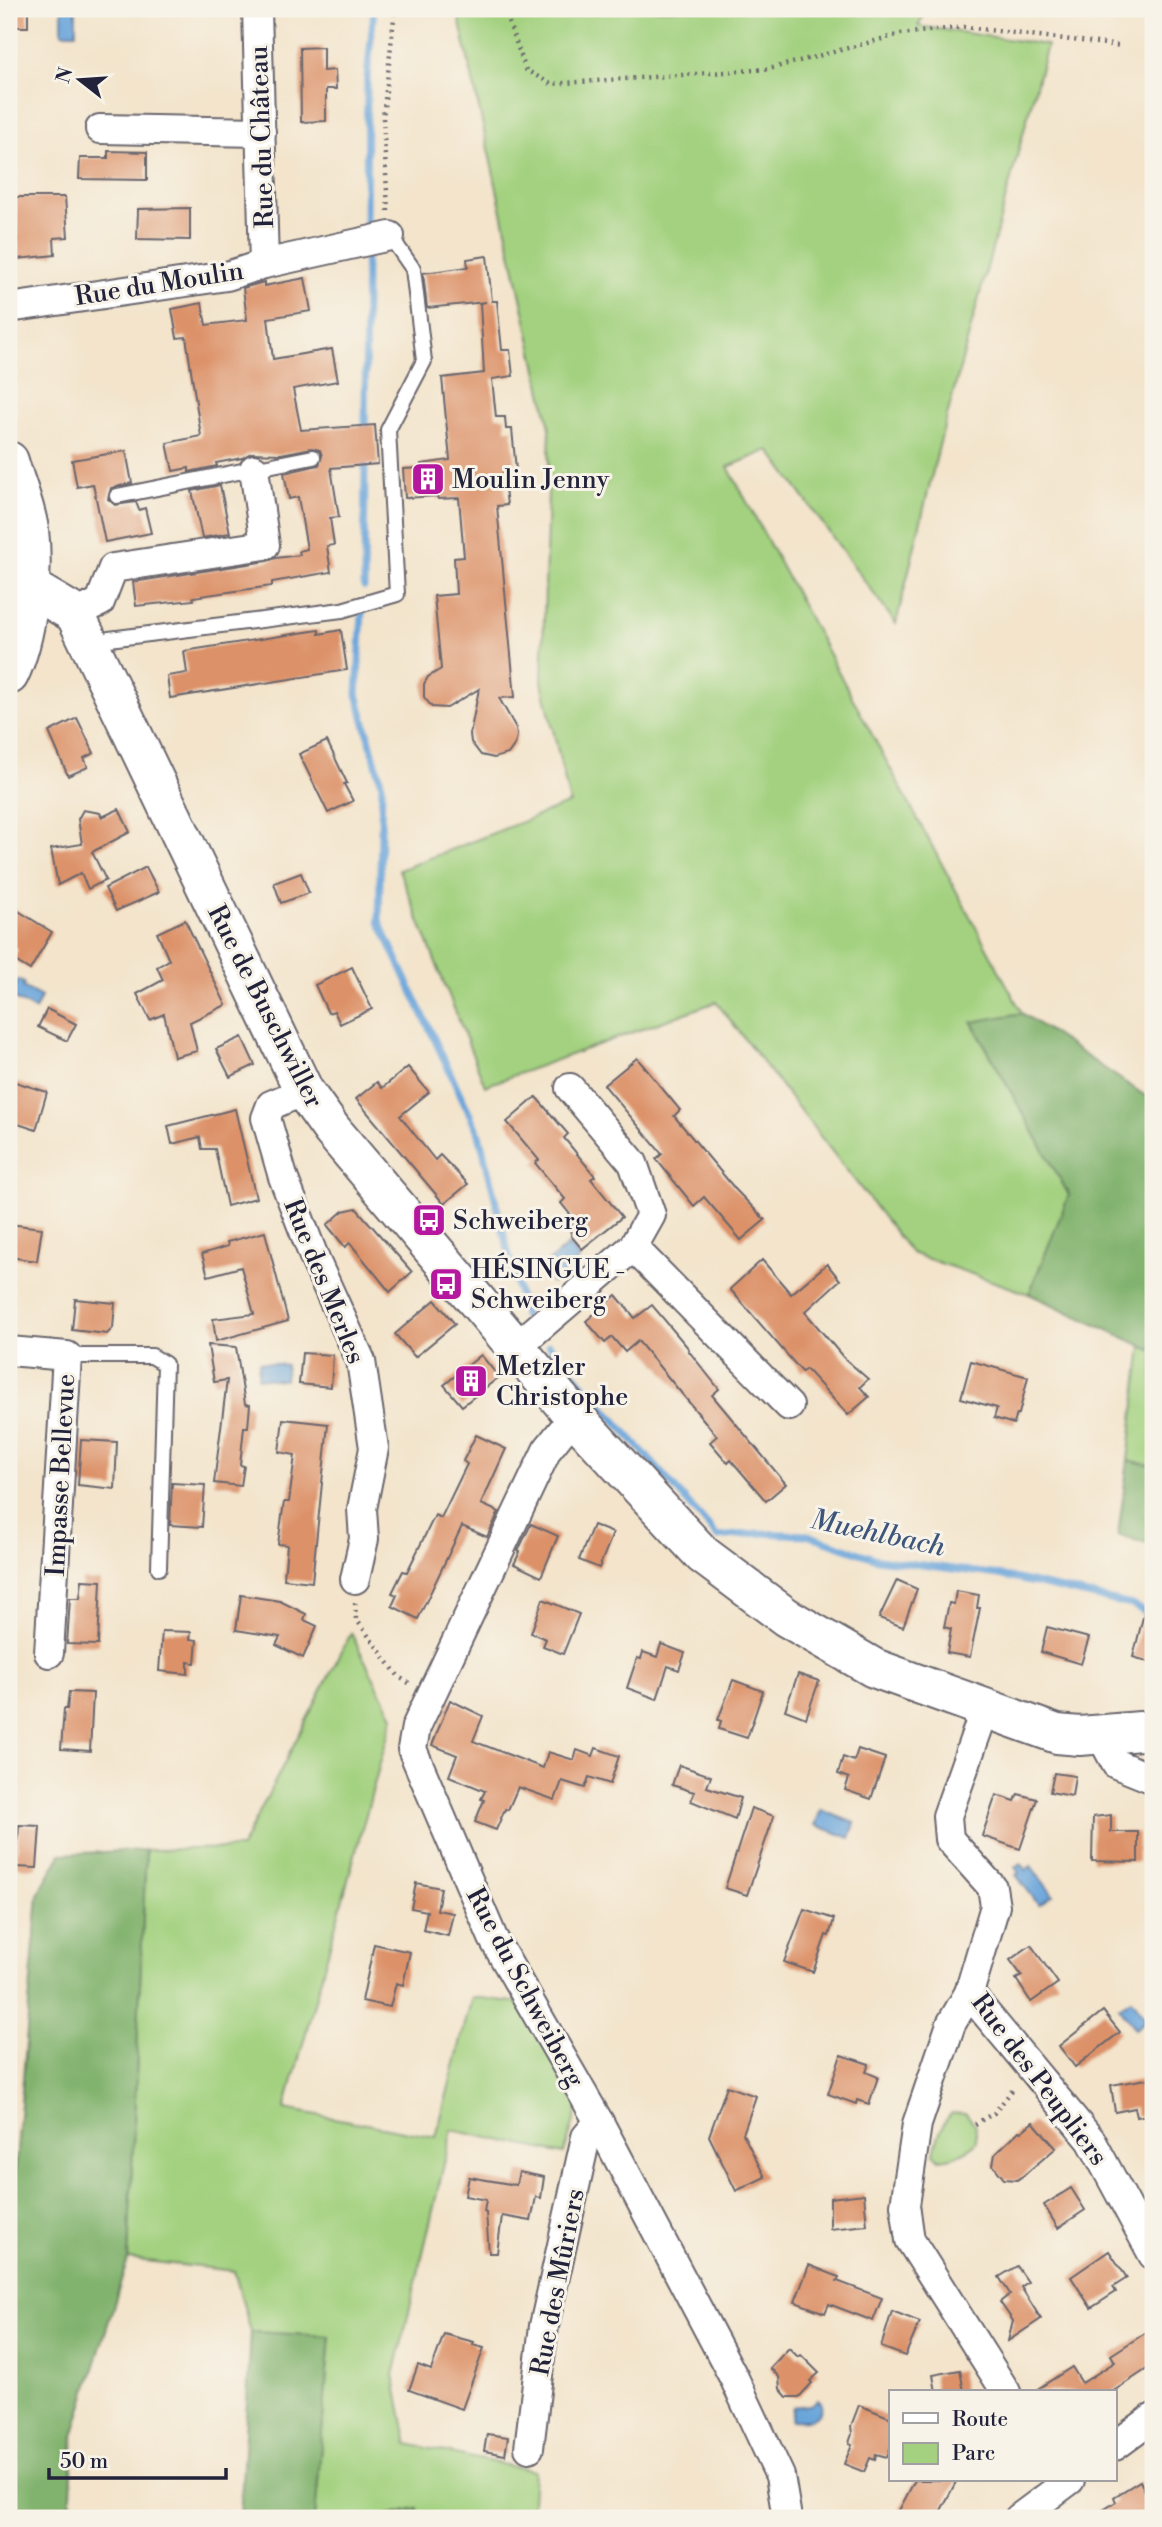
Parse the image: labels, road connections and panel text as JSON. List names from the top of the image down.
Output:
{
  "streets": {
    "street": [
      "Rue du Château",
      "Rue du Moulin",
      "Rue de Buschwiller",
      "Rue des Merles",
      "Impasse Bellevue",
      "Rue du Schweiberg",
      "Rue des Peupliers",
      "Rue des Mûriers"
    ]
  },
  "crossings": [
    ["Rue du Château", "Rue du Moulin"],
    ["Rue de Buschwiller", "Rue des Merles"],
    ["Rue de Buschwiller", "Rue du Schweiberg"],
    ["Rue de Buschwiller", "Rue des Peupliers"],
    ["Rue du Schweiberg", "Rue des Mûriers"]
  ],
  "water": ["Muehlbach"],
  "places": {
    "building": ["Moulin Jenny", "Metzler Christophe"],
    "bus stop": ["Schweiberg", "HÉSINGUE - Schweiberg"]
  },
  "legend": ["Route", "Parc"],
  "scale_bar": "50 m",
  "north": "left"
}
